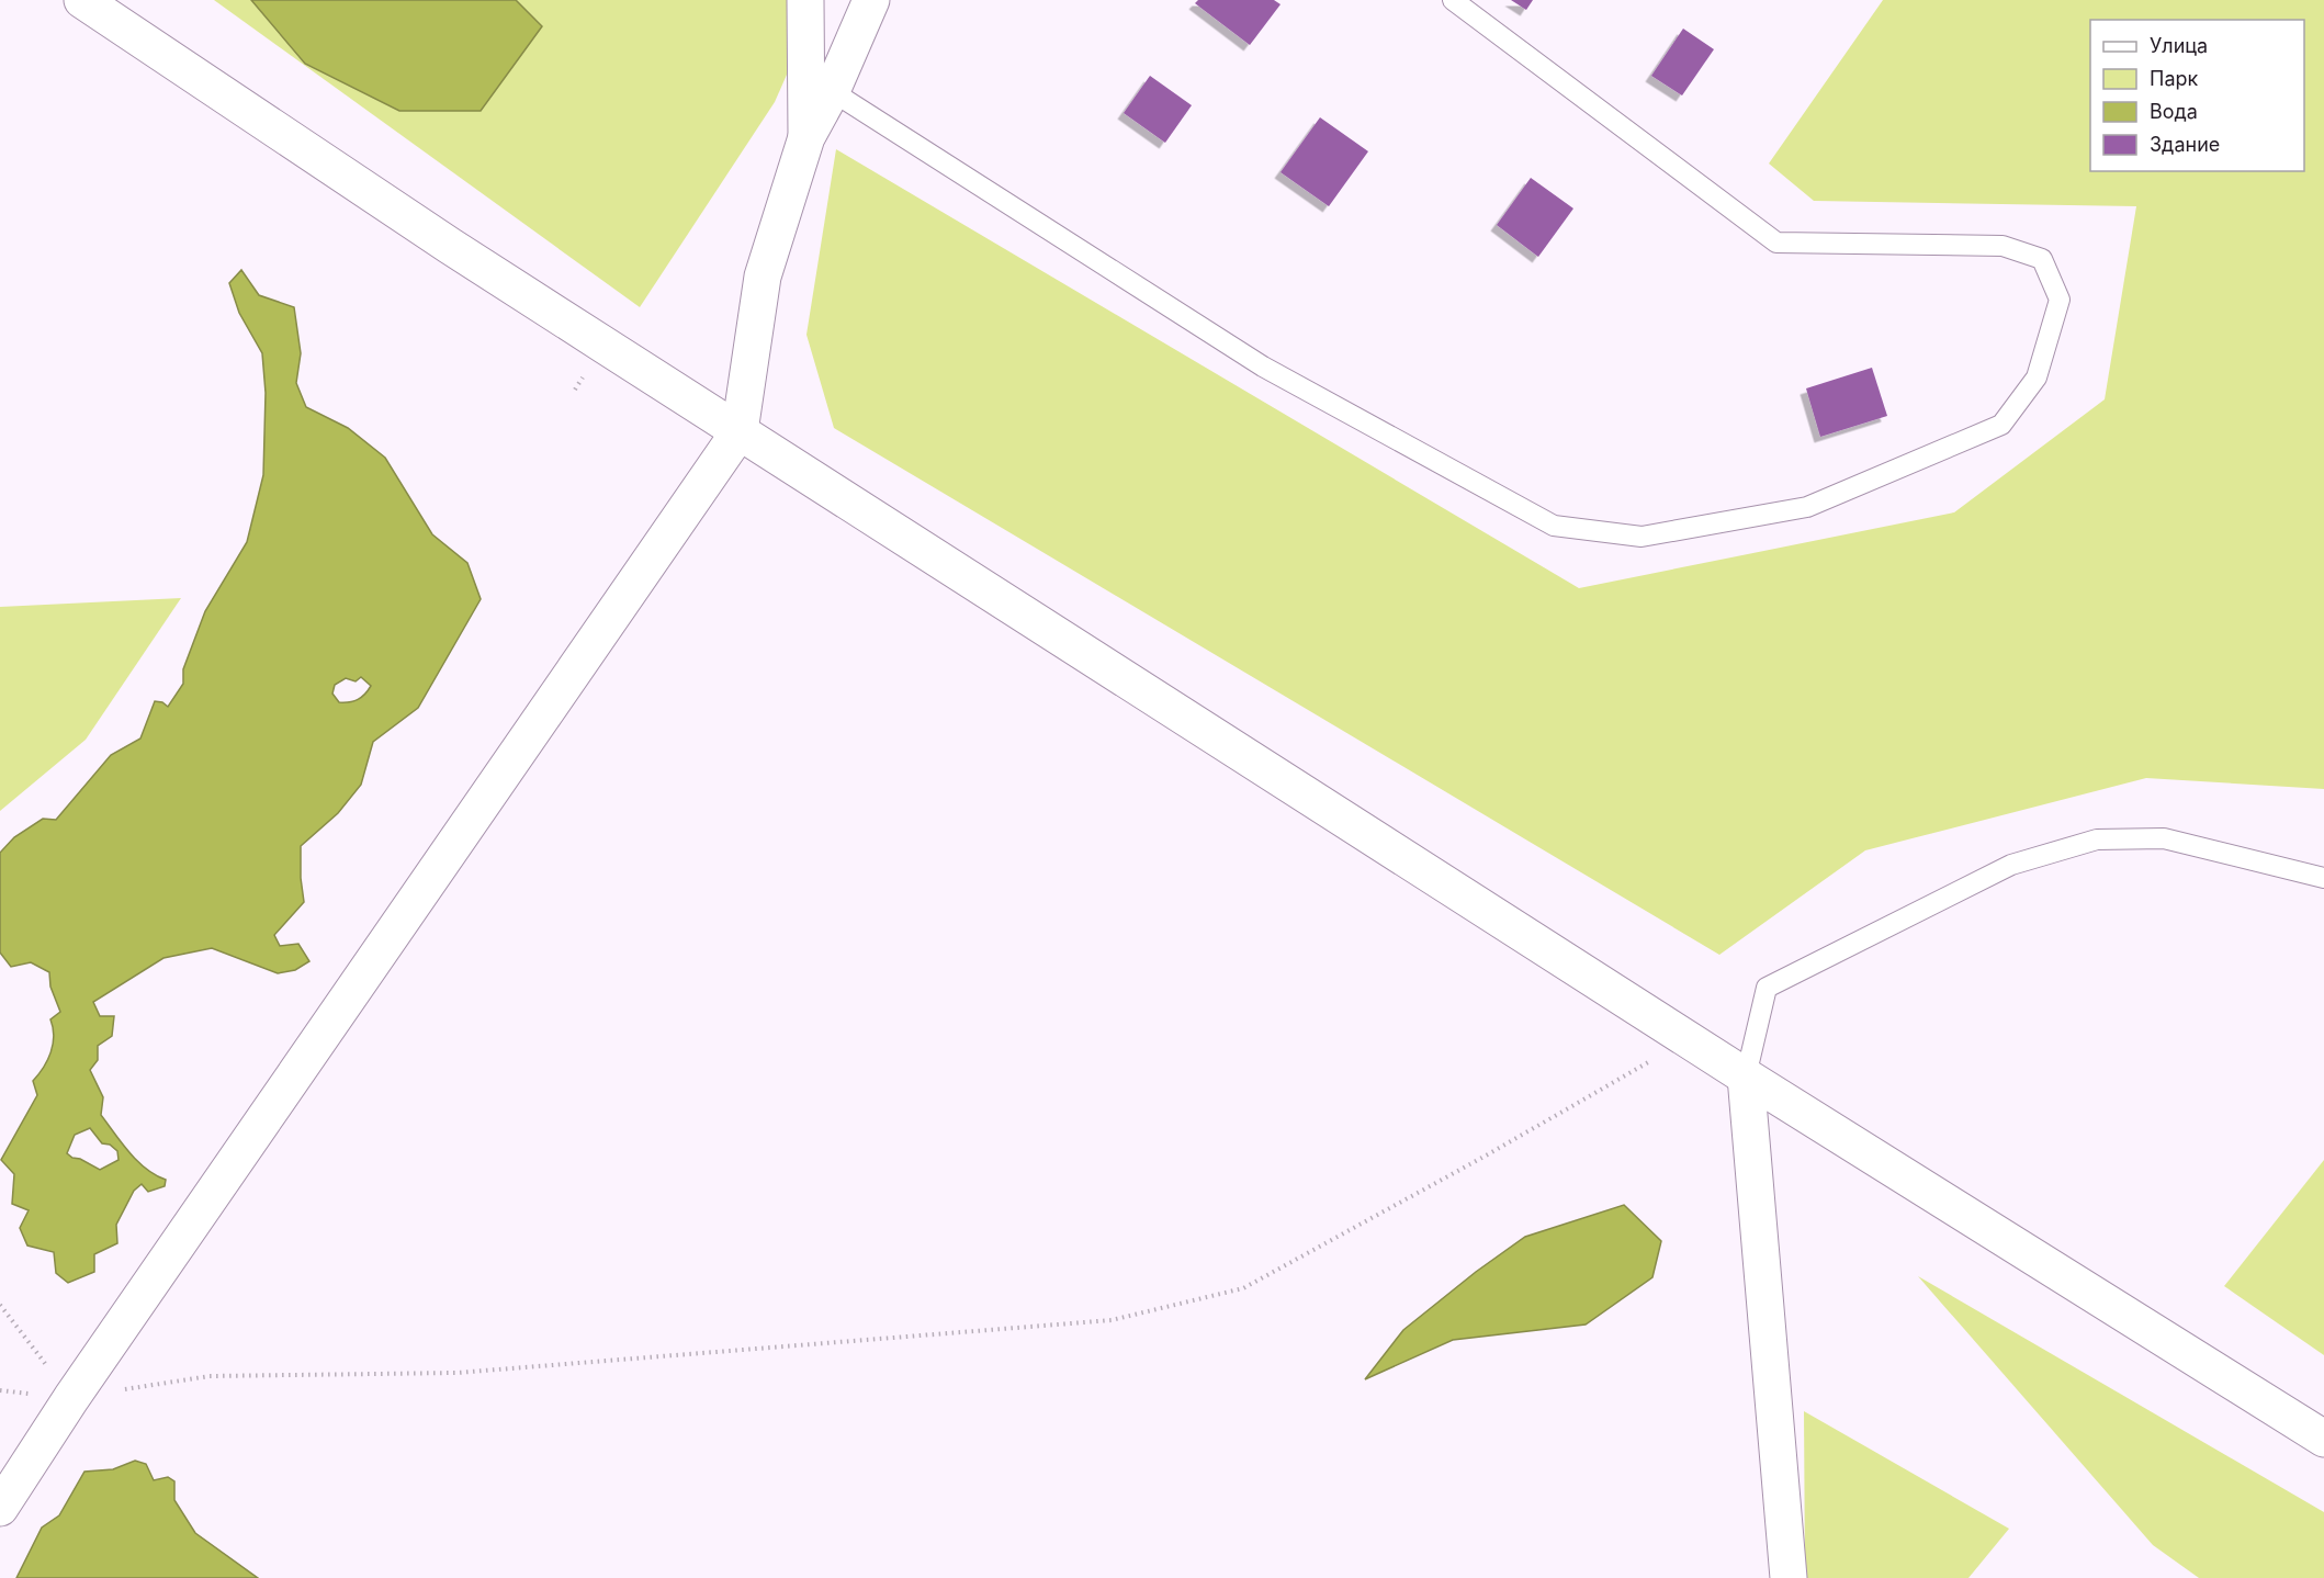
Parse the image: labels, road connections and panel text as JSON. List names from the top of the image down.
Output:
{
  "legend": [
    "Улица",
    "Парк",
    "Вода",
    "Здание"
  ]
}
